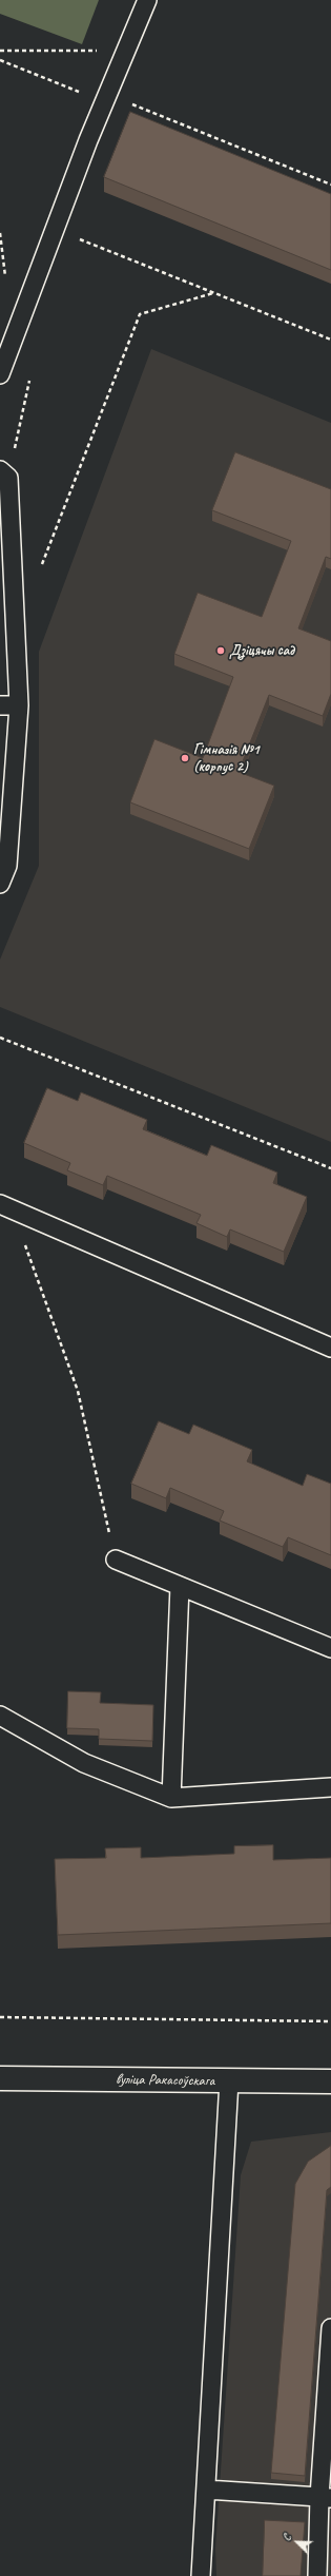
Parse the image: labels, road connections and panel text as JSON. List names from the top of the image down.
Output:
{
  "streets": {
    "main road": ["вуліца Ракасоўскага"]
  },
  "places": ["Дзіцячы сад", "Гімназія №1 (корпус 2)"],
  "north": "top left"
}
